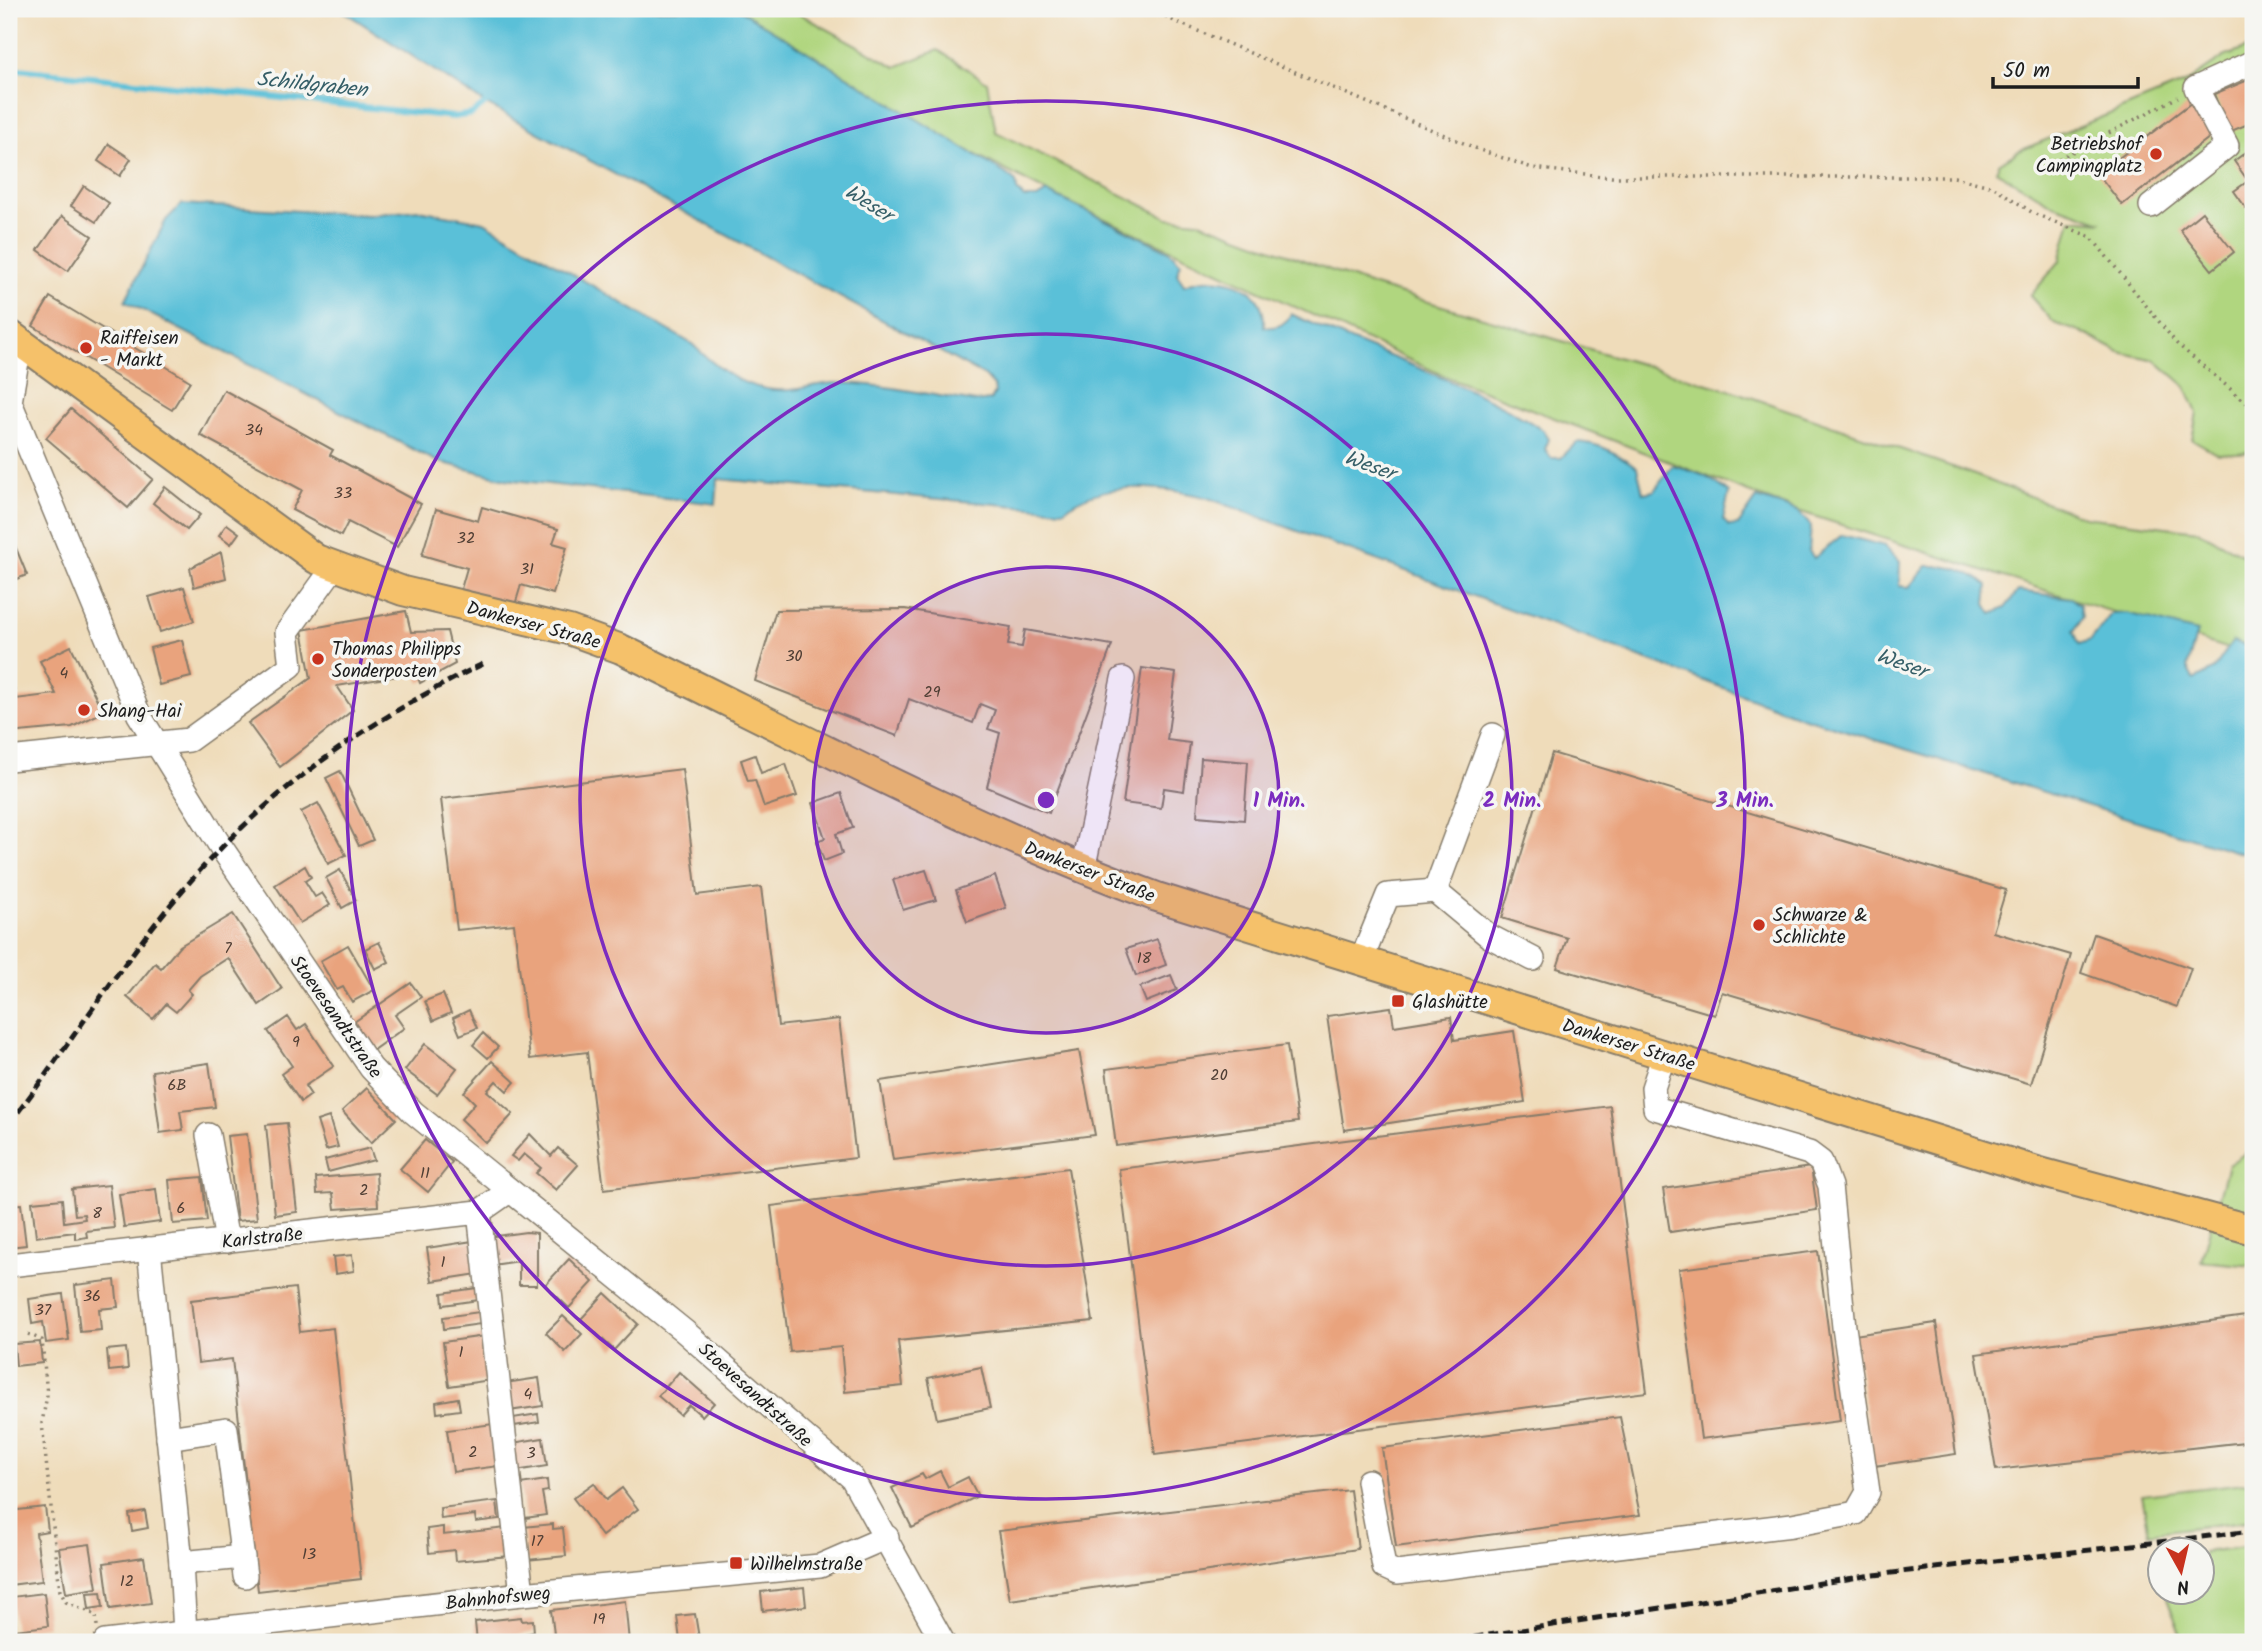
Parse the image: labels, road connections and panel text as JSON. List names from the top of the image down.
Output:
{
  "streets": {
    "main road": ["Dankerser Straße"],
    "street": ["Stoevesandtstraße", "Karlstraße", "Bahnhofsweg"]
  },
  "crossings": [
    ["Dankerser Straße", "Stoevesandtstraße"],
    ["Stoevesandtstraße", "Karlstraße"],
    ["Stoevesandtstraße", "Bahnhofsweg"]
  ],
  "water": ["Schildgraben", "Weser"],
  "places": {
    "other": [
      "Betriebshof Campingplatz",
      "Raiffeisen - Markt",
      "Thomas Philipps Sonderposten",
      "Shang-Hai",
      "Schwarze & Schlichte"
    ],
    "transit": ["Glashütte", "Wilhelmstraße"]
  },
  "house_numbers": [
    "34",
    "33",
    "32",
    "31",
    "30",
    "4",
    "29",
    "7",
    "18",
    "9",
    "20",
    "6B",
    "11",
    "2",
    "6",
    "8",
    "1",
    "36",
    "37",
    "1",
    "4",
    "2",
    "3",
    "17",
    "13",
    "12",
    "19"
  ],
  "scale_bar": "50 m",
  "north": "bottom",
  "rings": ["1 Min.", "2 Min.", "3 Min."]
}
